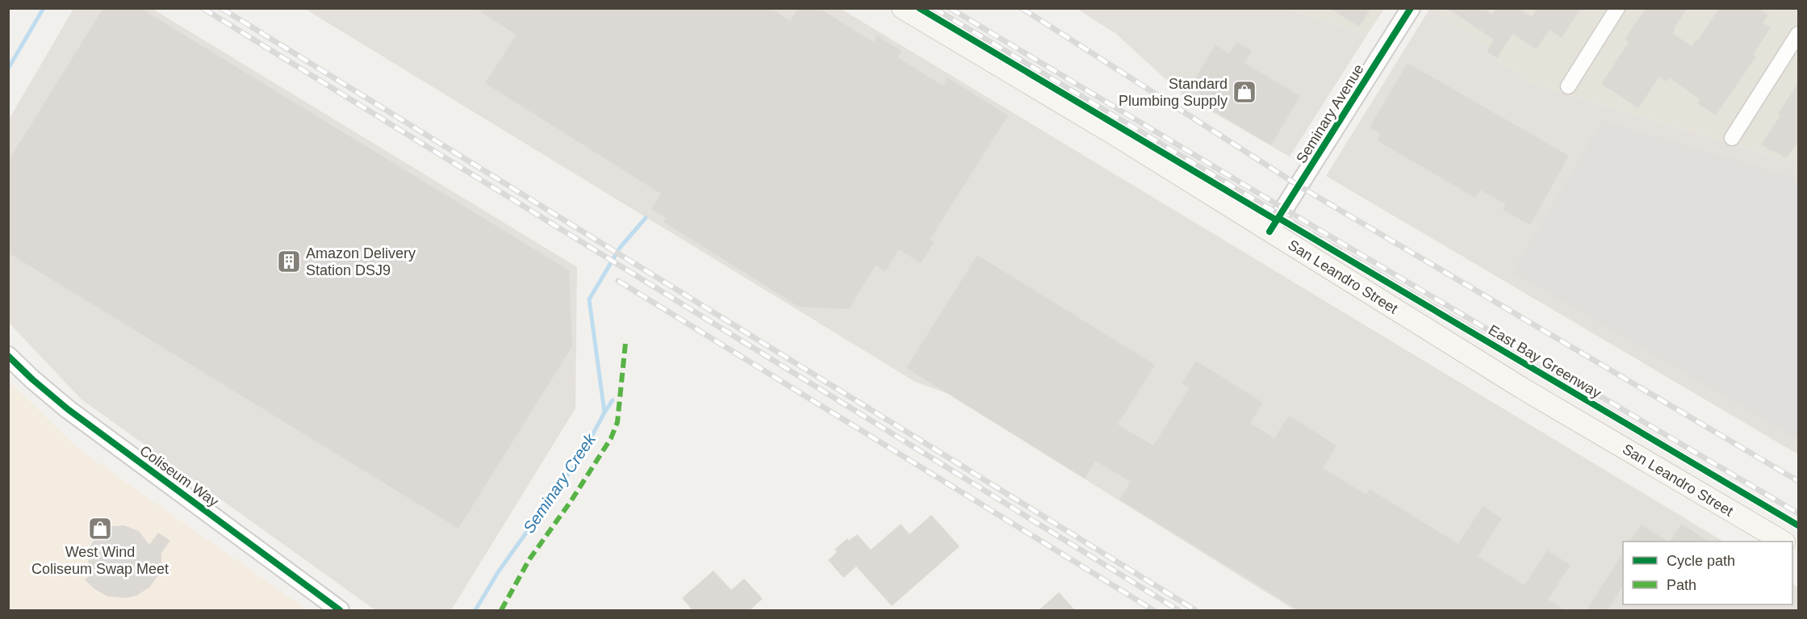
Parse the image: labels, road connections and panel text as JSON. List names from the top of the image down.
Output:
{
  "streets": {
    "main road": ["San Leandro Street"],
    "street": ["Seminary Avenue", "Coliseum Way"],
    "cycle path": ["East Bay Greenway"]
  },
  "crossings": [
    ["Seminary Avenue", "San Leandro Street"]
  ],
  "water": ["Seminary Creek"],
  "places": {
    "shop": ["Standard Plumbing Supply", "West Wind Coliseum Swap Meet"],
    "building": ["Amazon Delivery Station DSJ9"]
  },
  "legend": ["Cycle path", "Path"]
}
